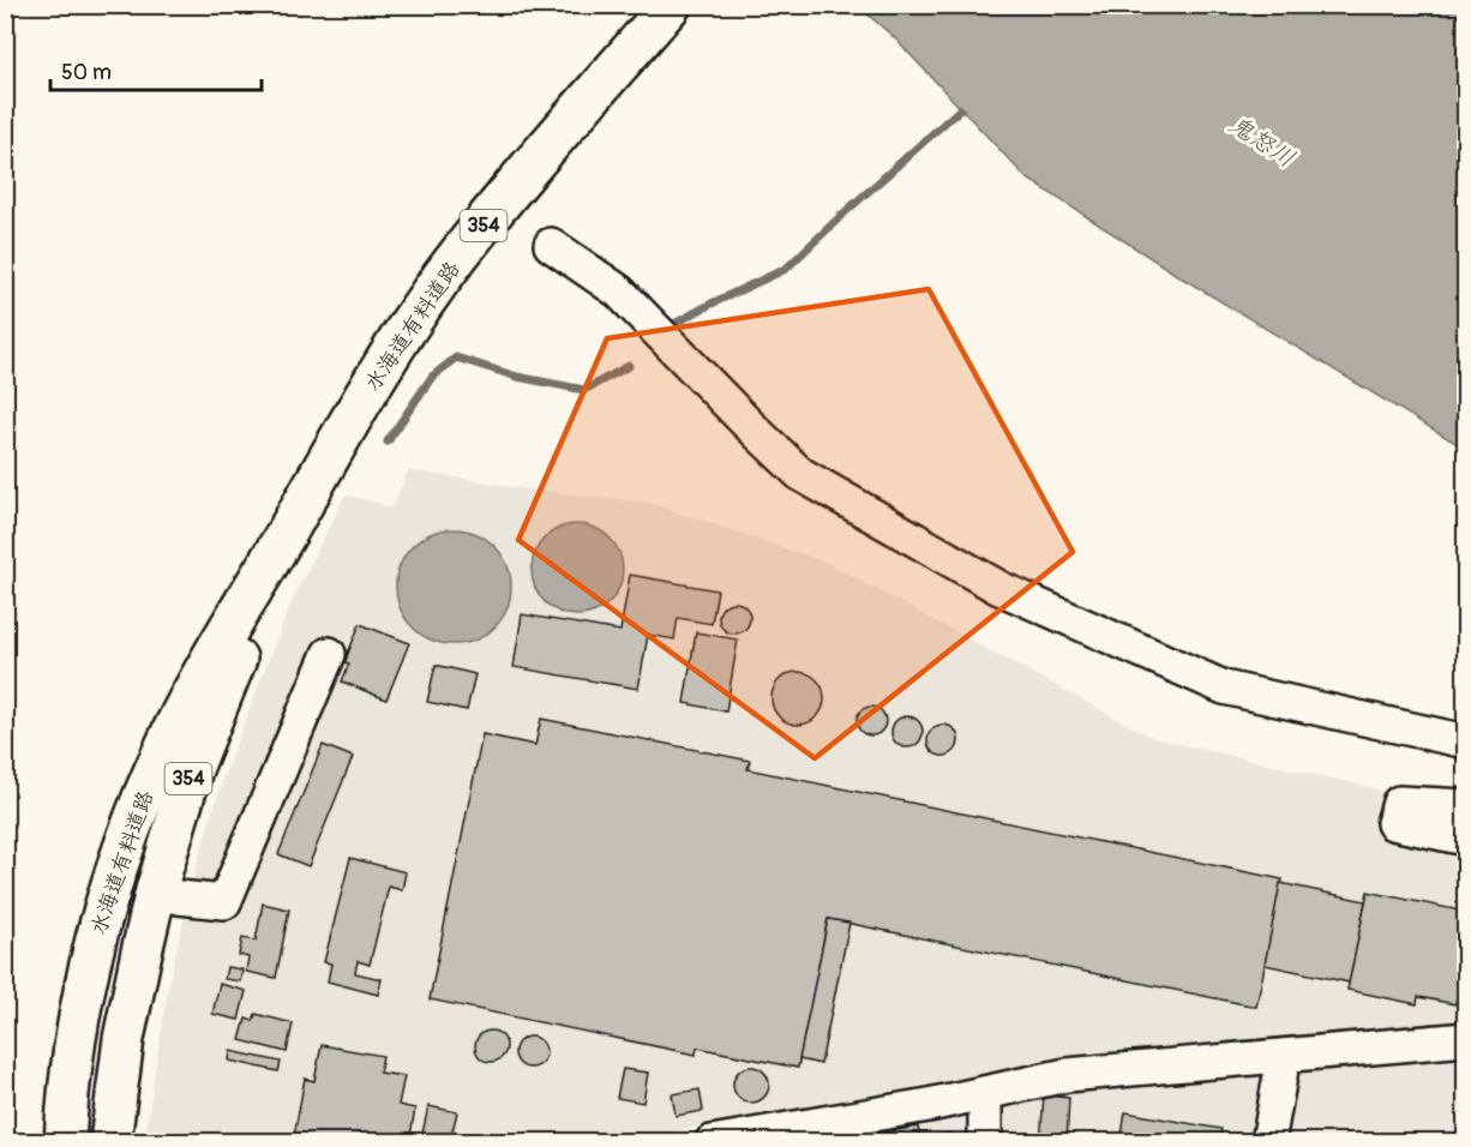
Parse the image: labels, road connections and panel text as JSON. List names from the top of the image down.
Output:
{
  "streets": {
    "highway": ["354", "水海道有料道路"]
  },
  "water": ["鬼怒川"],
  "scale_bar": "50 m"
}
